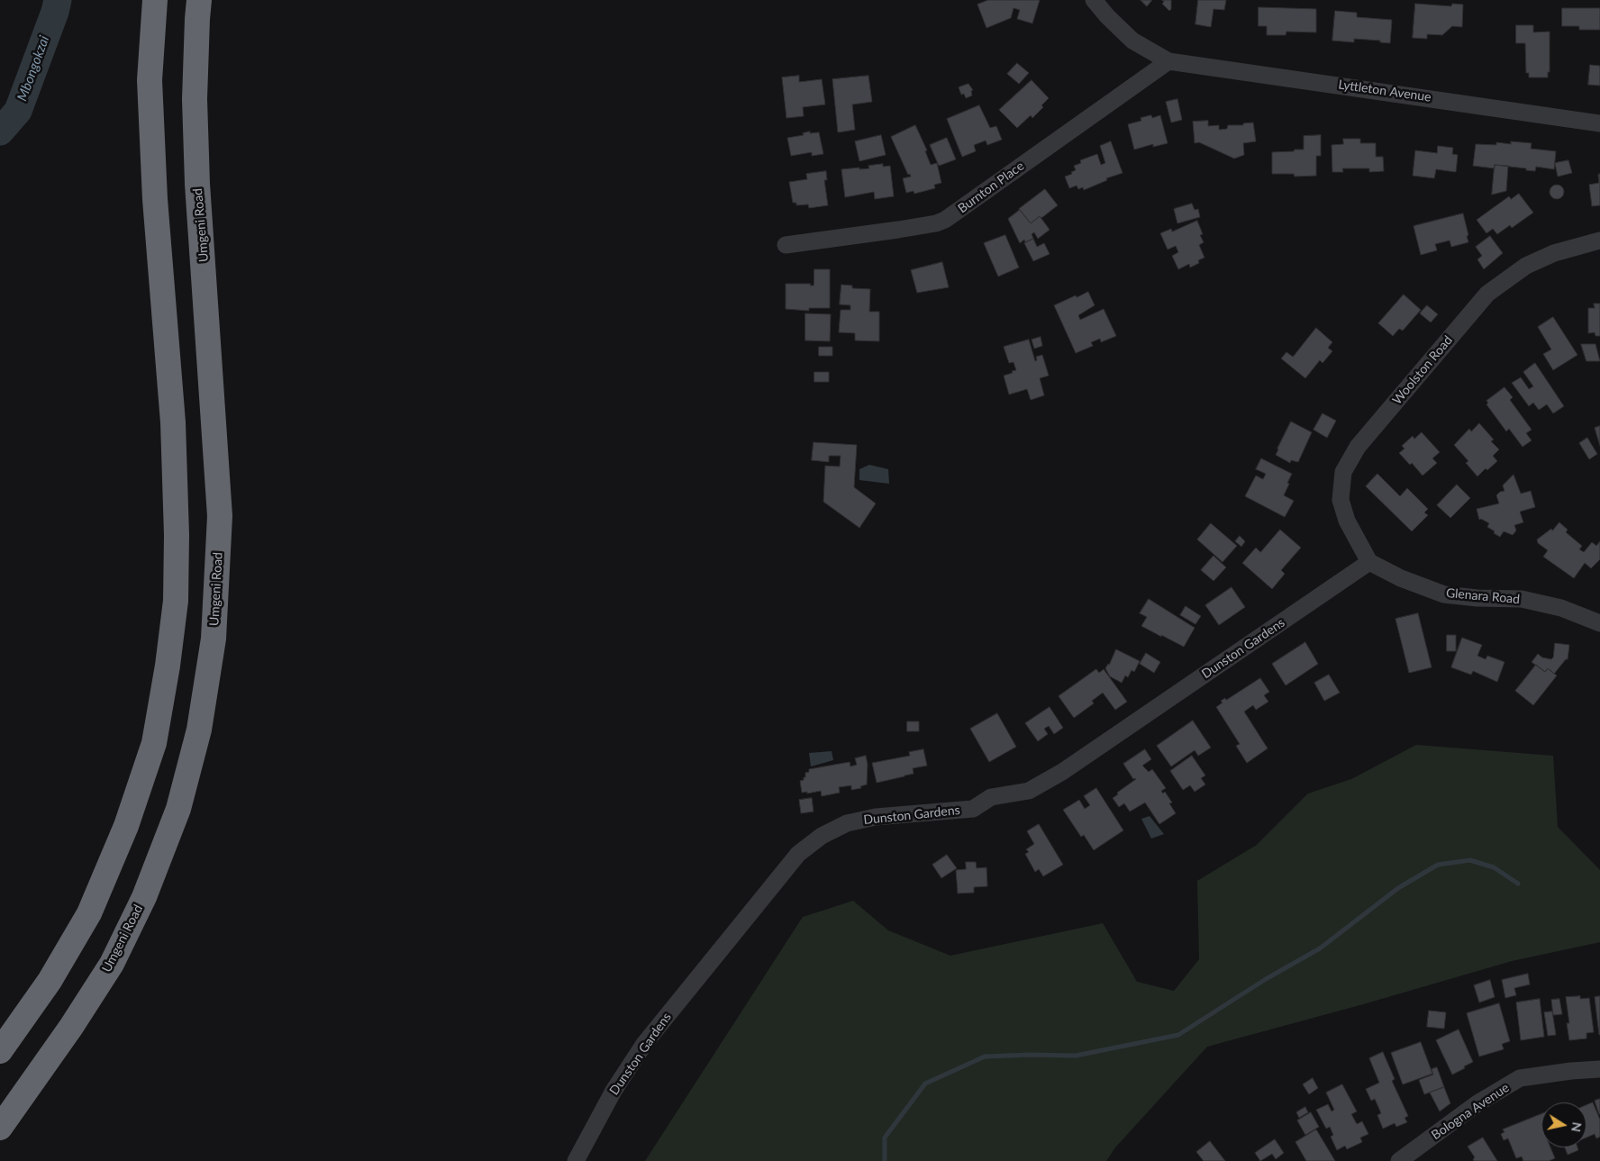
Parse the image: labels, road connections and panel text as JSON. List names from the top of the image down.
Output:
{
  "streets": {
    "highway": ["Umgeni Road"],
    "street": [
      "Lyttleton Avenue",
      "Burnton Place",
      "Woolston Road",
      "Glenara Road",
      "Dunston Gardens",
      "Bologna Avenue"
    ]
  },
  "crossings": [
    ["Lyttleton Avenue", "Burnton Place"],
    ["Woolston Road", "Glenara Road"],
    ["Woolston Road", "Dunston Gardens"],
    ["Glenara Road", "Dunston Gardens"]
  ],
  "water": ["Mbongokzai"],
  "north": "right"
}
